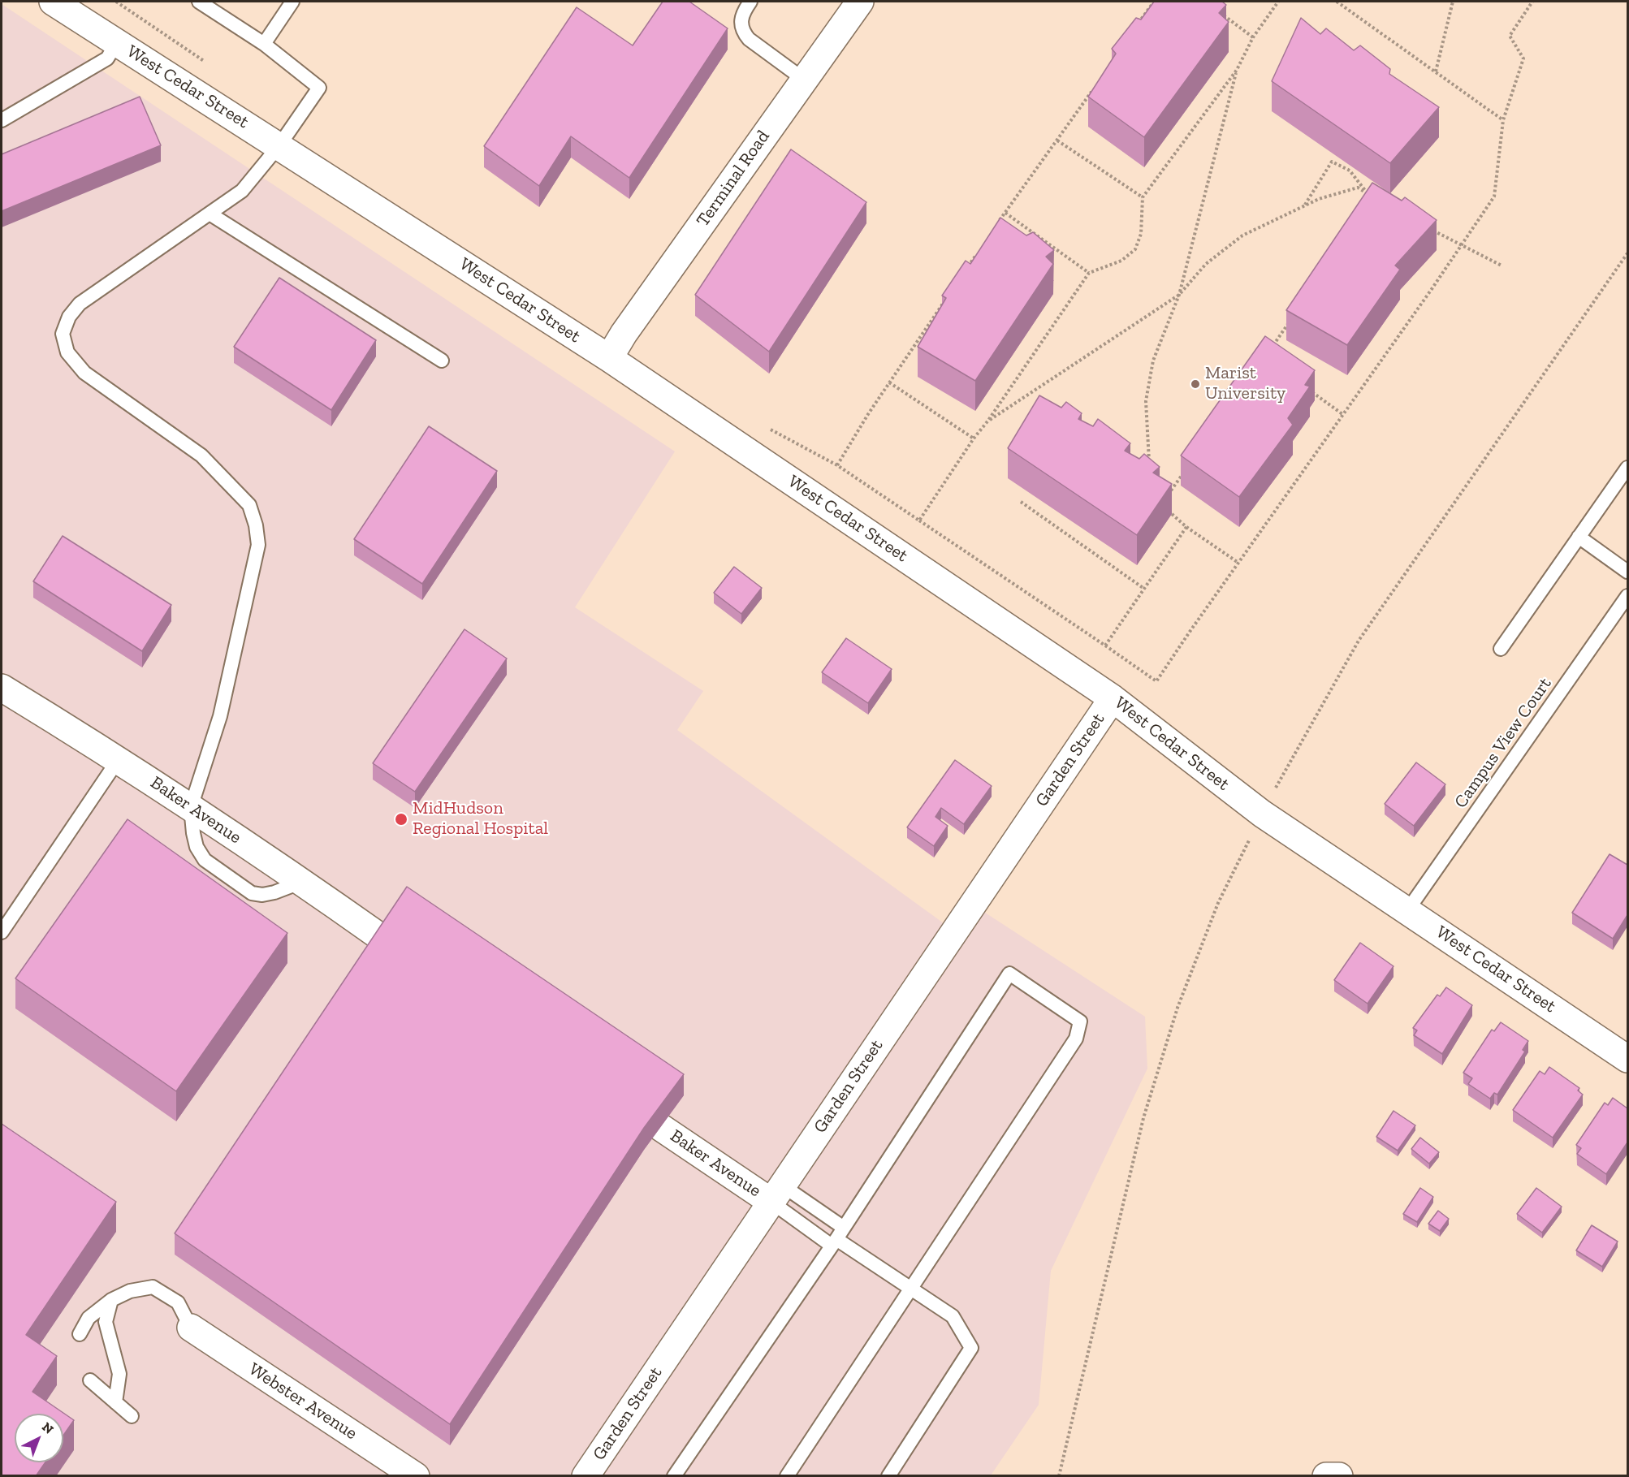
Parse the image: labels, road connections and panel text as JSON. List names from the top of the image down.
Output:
{
  "streets": {
    "street": [
      "West Cedar Street",
      "Terminal Road",
      "Garden Street",
      "Baker Avenue",
      "Webster Avenue"
    ],
    "lane": ["Campus View Court"]
  },
  "crossings": [
    ["West Cedar Street", "Terminal Road"],
    ["West Cedar Street", "Campus View Court"],
    ["West Cedar Street", "Garden Street"],
    ["Garden Street", "Baker Avenue"]
  ],
  "places": ["Marist University", "MidHudson Regional Hospital"],
  "north": "top right"
}
